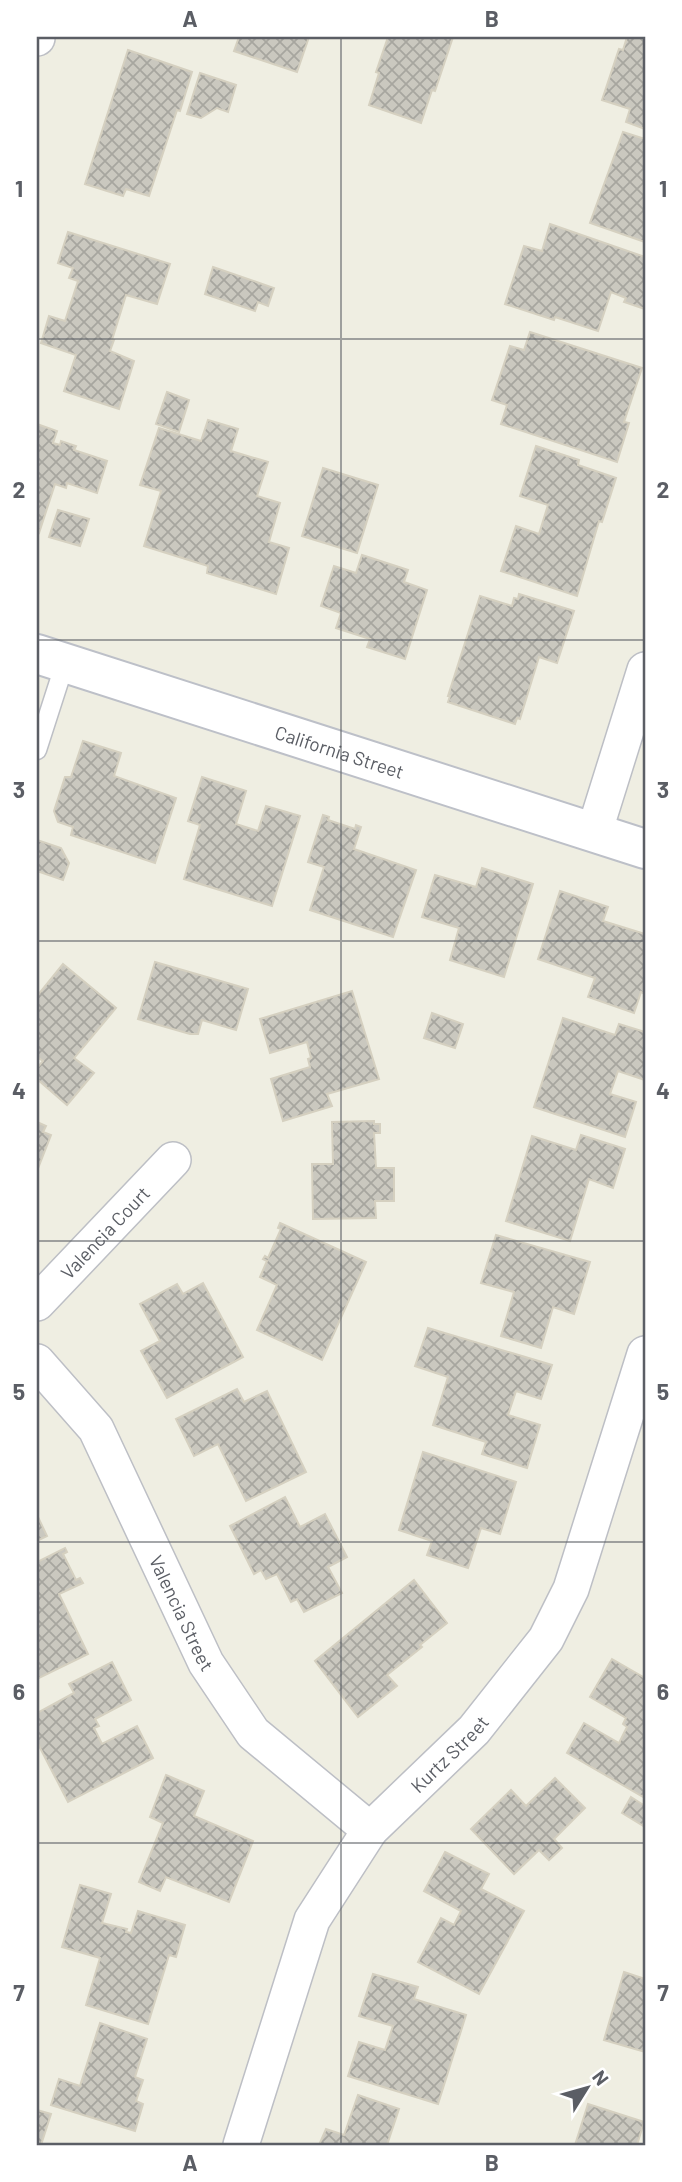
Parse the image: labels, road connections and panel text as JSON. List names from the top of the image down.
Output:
{
  "streets": {
    "main road": ["California Street"],
    "street": ["Valencia Court", "Valencia Street", "Kurtz Street"]
  },
  "crossings": [
    ["Valencia Street", "Kurtz Street"]
  ],
  "north": "top right",
  "grid": {
    "columns": ["A", "B"],
    "rows": [
      "1",
      "2",
      "3",
      "4",
      "5",
      "6",
      "7"
    ]
  }
}
